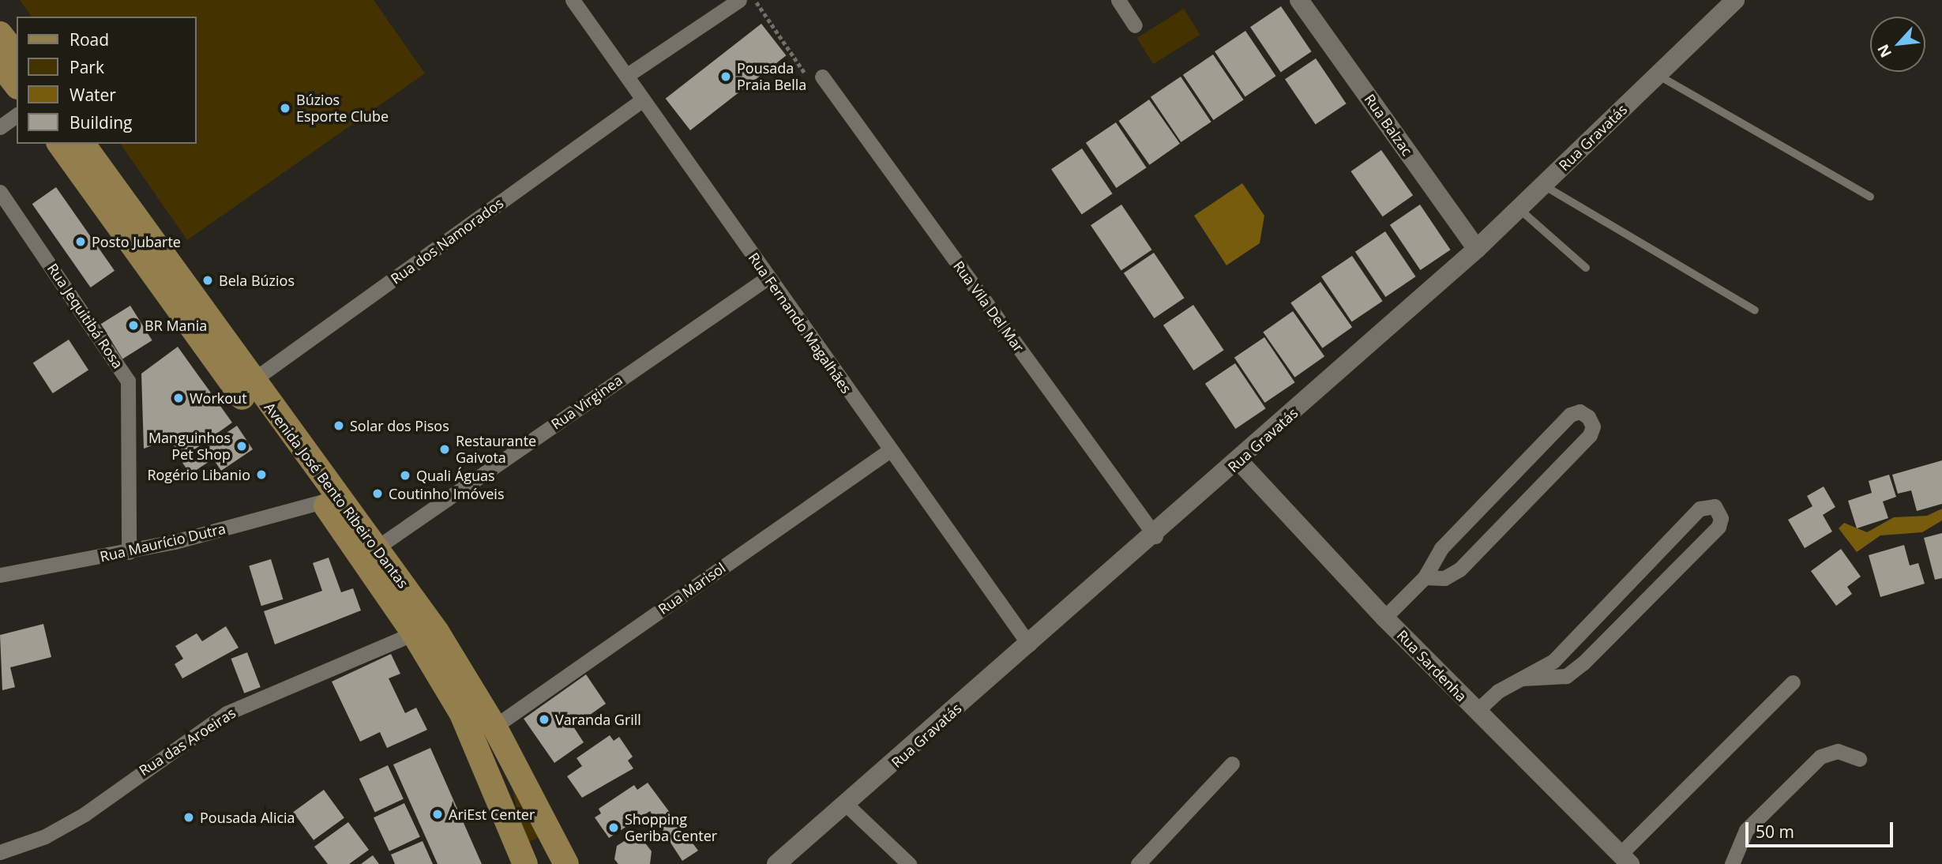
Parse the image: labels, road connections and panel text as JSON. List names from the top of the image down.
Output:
{
  "streets": {
    "main road": ["Avenida José Bento Ribeiro Dantas"],
    "street": [
      "Rua Balzac",
      "Rua Gravatás",
      "Rua dos Namorados",
      "Rua Vila Del Mar",
      "Rua Jequitibá Rosa",
      "Rua Fernando Magalhães",
      "Rua Virginea",
      "Rua Maurício Dutra",
      "Rua Marisol",
      "Rua Sardenha",
      "Rua das Aroeiras"
    ]
  },
  "crossings": [
    ["Rua Balzac", "Rua Gravatás"],
    ["Rua Gravatás", "Rua Vila Del Mar"],
    ["Rua Gravatás", "Rua Fernando Magalhães"],
    ["Rua Gravatás", "Rua Sardenha"],
    ["Rua dos Namorados", "Rua Fernando Magalhães"],
    ["Rua dos Namorados", "Avenida José Bento Ribeiro Dantas"],
    ["Rua Jequitibá Rosa", "Rua Maurício Dutra"],
    ["Rua Fernando Magalhães", "Rua Virginea"],
    ["Rua Fernando Magalhães", "Rua Marisol"],
    ["Rua Virginea", "Avenida José Bento Ribeiro Dantas"],
    ["Avenida José Bento Ribeiro Dantas", "Rua Maurício Dutra"],
    ["Avenida José Bento Ribeiro Dantas", "Rua Marisol"],
    ["Avenida José Bento Ribeiro Dantas", "Rua das Aroeiras"]
  ],
  "places": [
    "Pousada Praia Bella",
    "Búzios Esporte Clube",
    "Posto Jubarte",
    "Bela Búzios",
    "BR Mania",
    "Workout",
    "Solar dos Pisos",
    "Manguinhos Pet Shop",
    "Restaurante Gaivota",
    "Rogério Libanio",
    "Quali Águas",
    "Coutinho Imóveis",
    "Varanda Grill",
    "AriEst Center",
    "Pousada Alicia",
    "Shopping Geriba Center"
  ],
  "legend": [
    "Road",
    "Park",
    "Water",
    "Building"
  ],
  "scale_bar": "50 m",
  "north": "bottom left"
}
